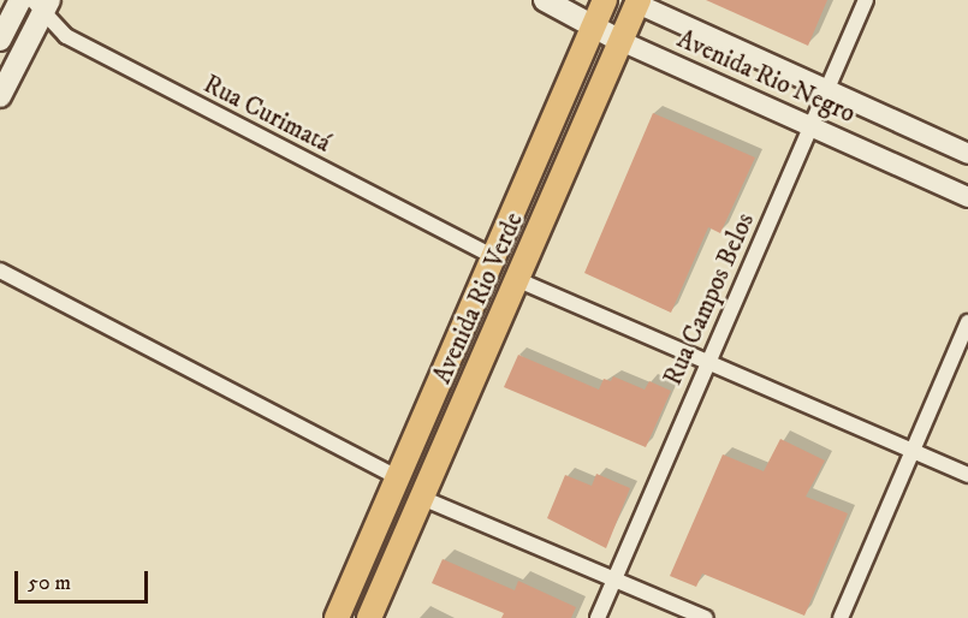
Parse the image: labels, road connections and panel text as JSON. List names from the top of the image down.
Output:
{
  "streets": {
    "main road": ["Avenida Rio Negro", "Avenida Rio Verde"],
    "street": ["Rua Curimatá", "Rua Campos Belos"]
  },
  "crossings": [
    ["Avenida Rio Negro", "Avenida Rio Verde"],
    ["Avenida Rio Negro", "Rua Campos Belos"],
    ["Rua Curimatá", "Avenida Rio Verde"]
  ],
  "scale_bar": "50 m"
}
